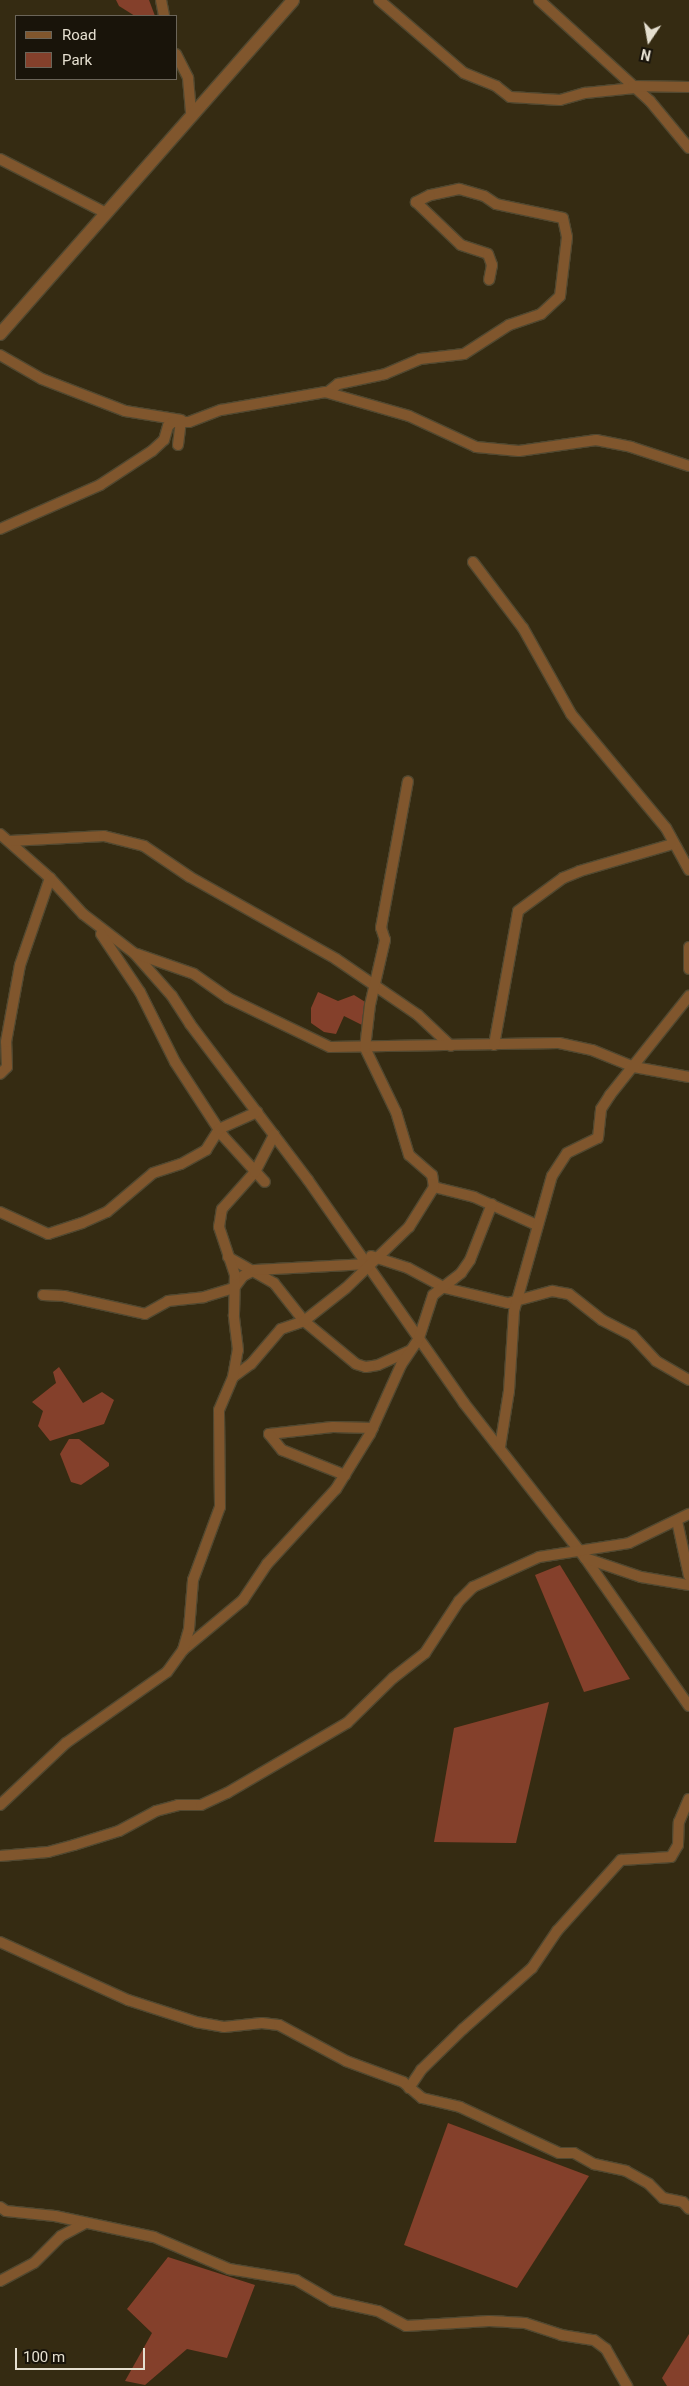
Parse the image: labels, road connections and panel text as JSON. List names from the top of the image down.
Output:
{
  "legend": ["Road", "Park"],
  "scale_bar": "100 m",
  "north": "bottom"
}
